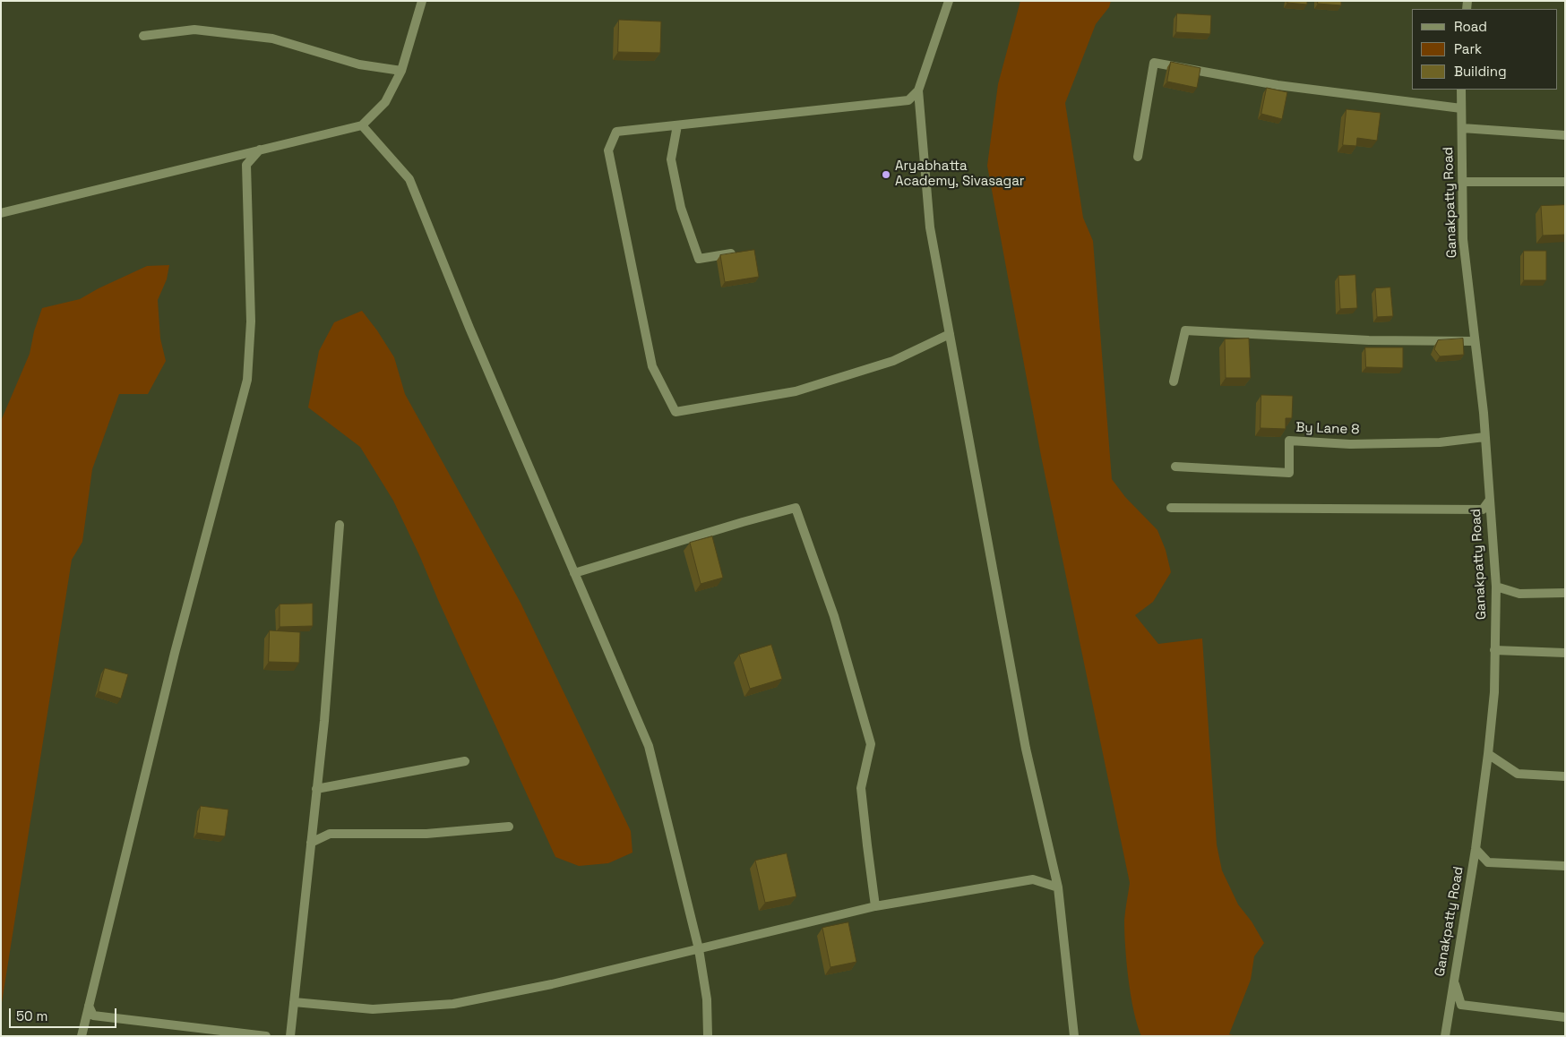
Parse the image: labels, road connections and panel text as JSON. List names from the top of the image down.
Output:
{
  "streets": {
    "street": ["Ganakpatty Road", "By Lane 8"]
  },
  "crossings": [
    ["Ganakpatty Road", "By Lane 8"]
  ],
  "places": ["Aryabhatta Academy, Sivasagar"],
  "legend": ["Road", "Park", "Building"],
  "scale_bar": "50 m"
}
